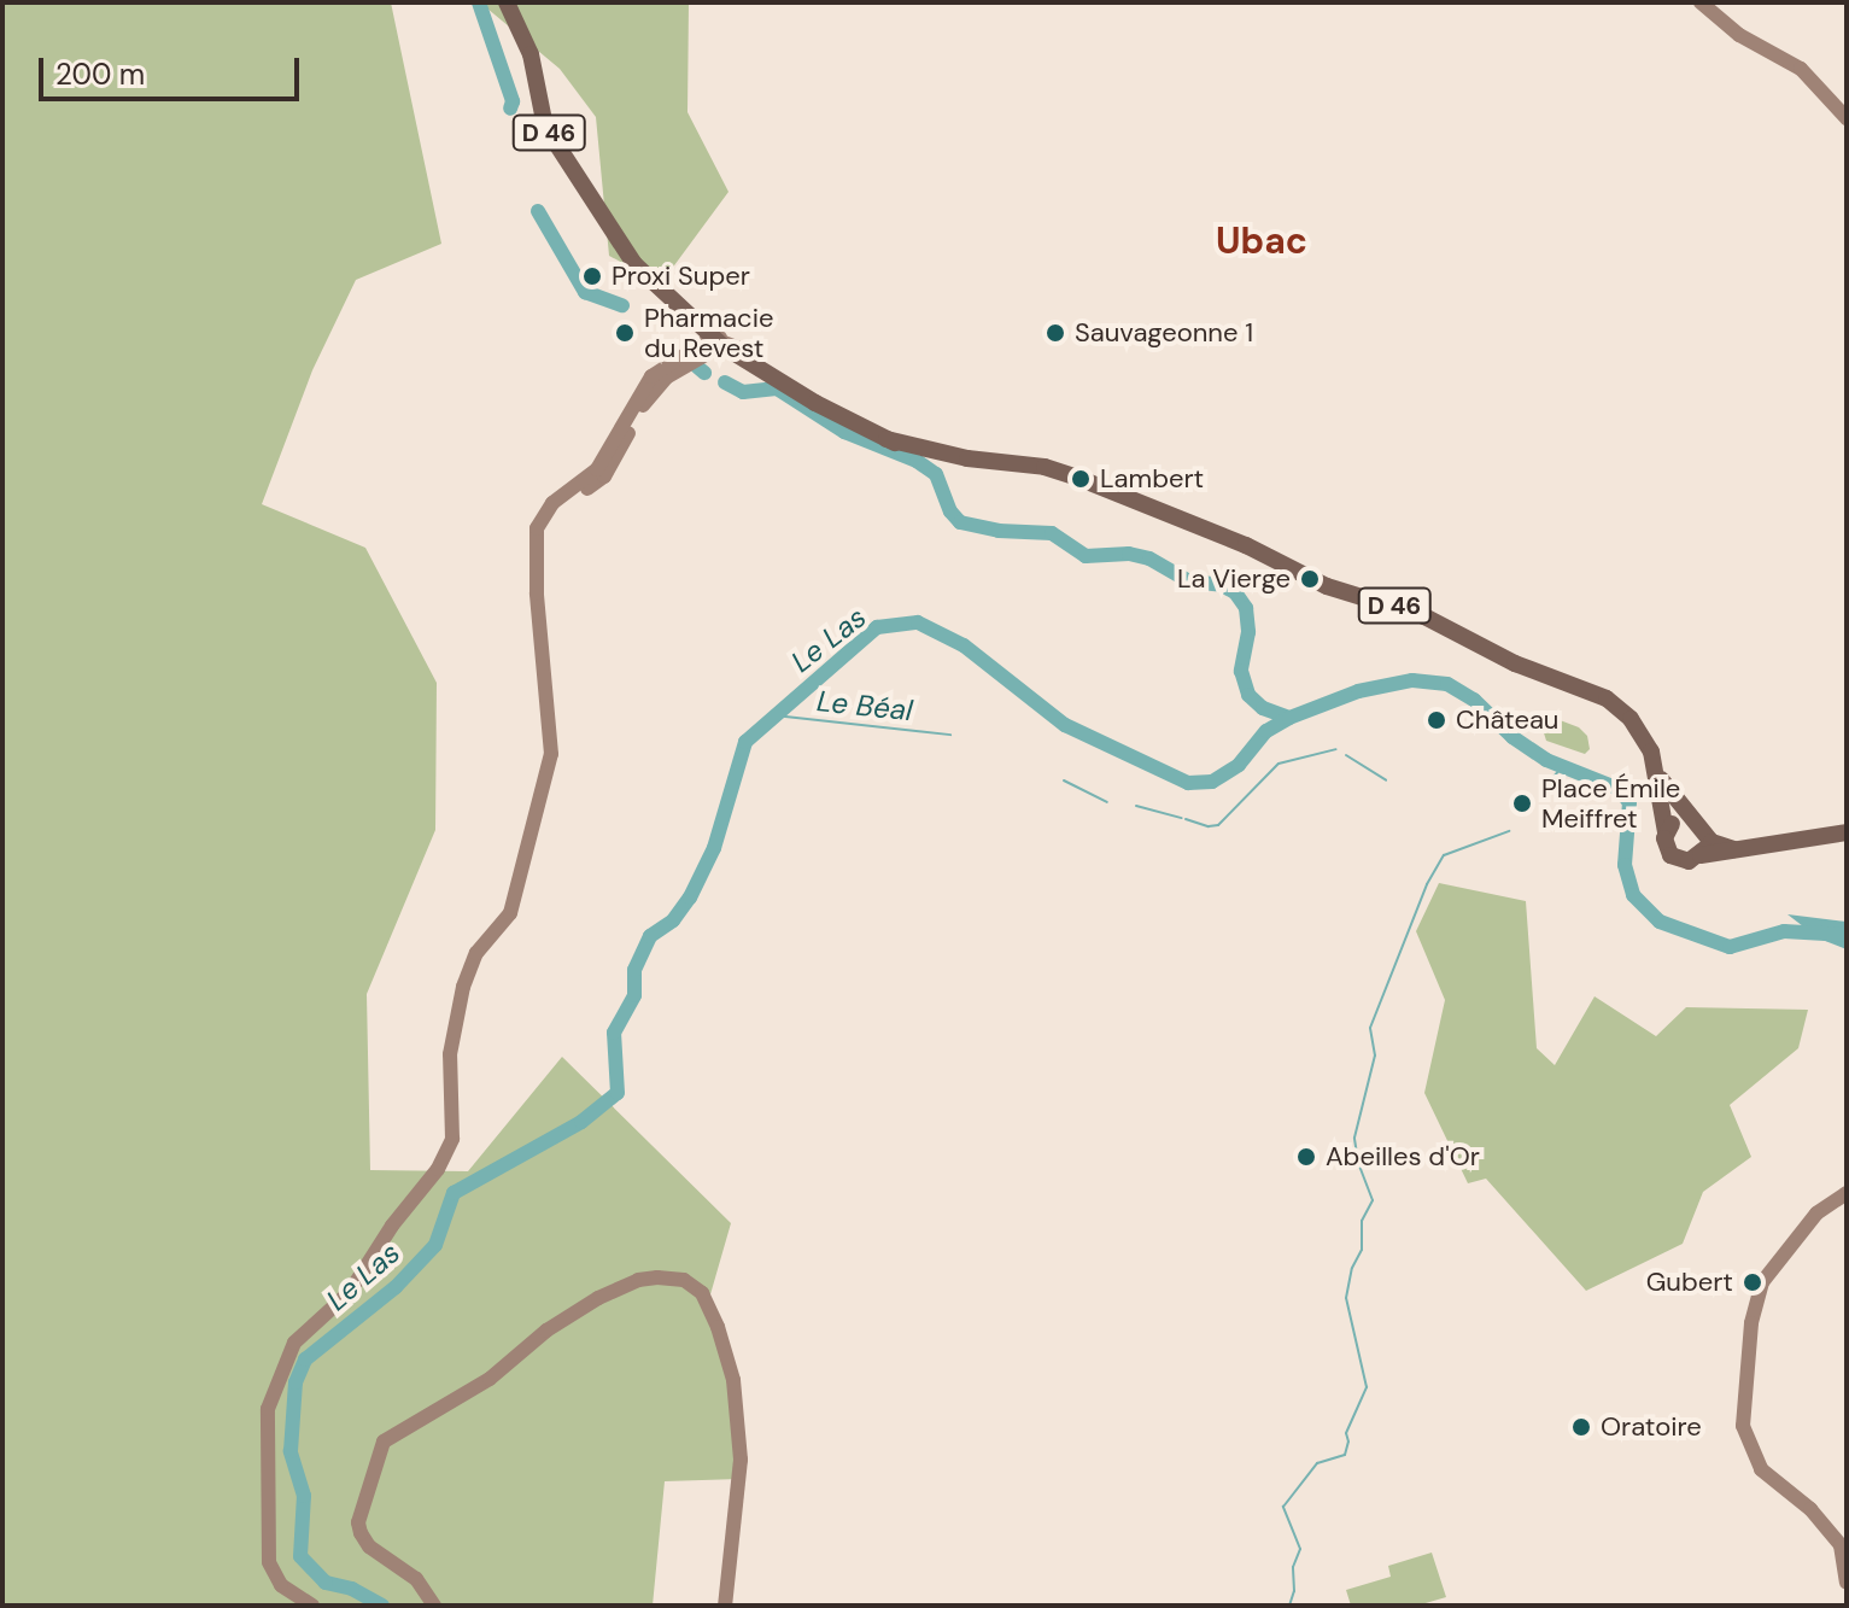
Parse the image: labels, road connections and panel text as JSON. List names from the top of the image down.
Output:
{
  "streets": {
    "main road": ["D 46"]
  },
  "districts": ["Ubac"],
  "water": ["Le Las", "Le Béal"],
  "places": [
    "Proxi Super",
    "Pharmacie du Revest",
    "Sauvageonne 1",
    "Lambert",
    "La Vierge",
    "Château",
    "Place Émile Meiffret",
    "Abeilles d'Or",
    "Gubert",
    "Oratoire"
  ],
  "scale_bar": "200 m"
}
